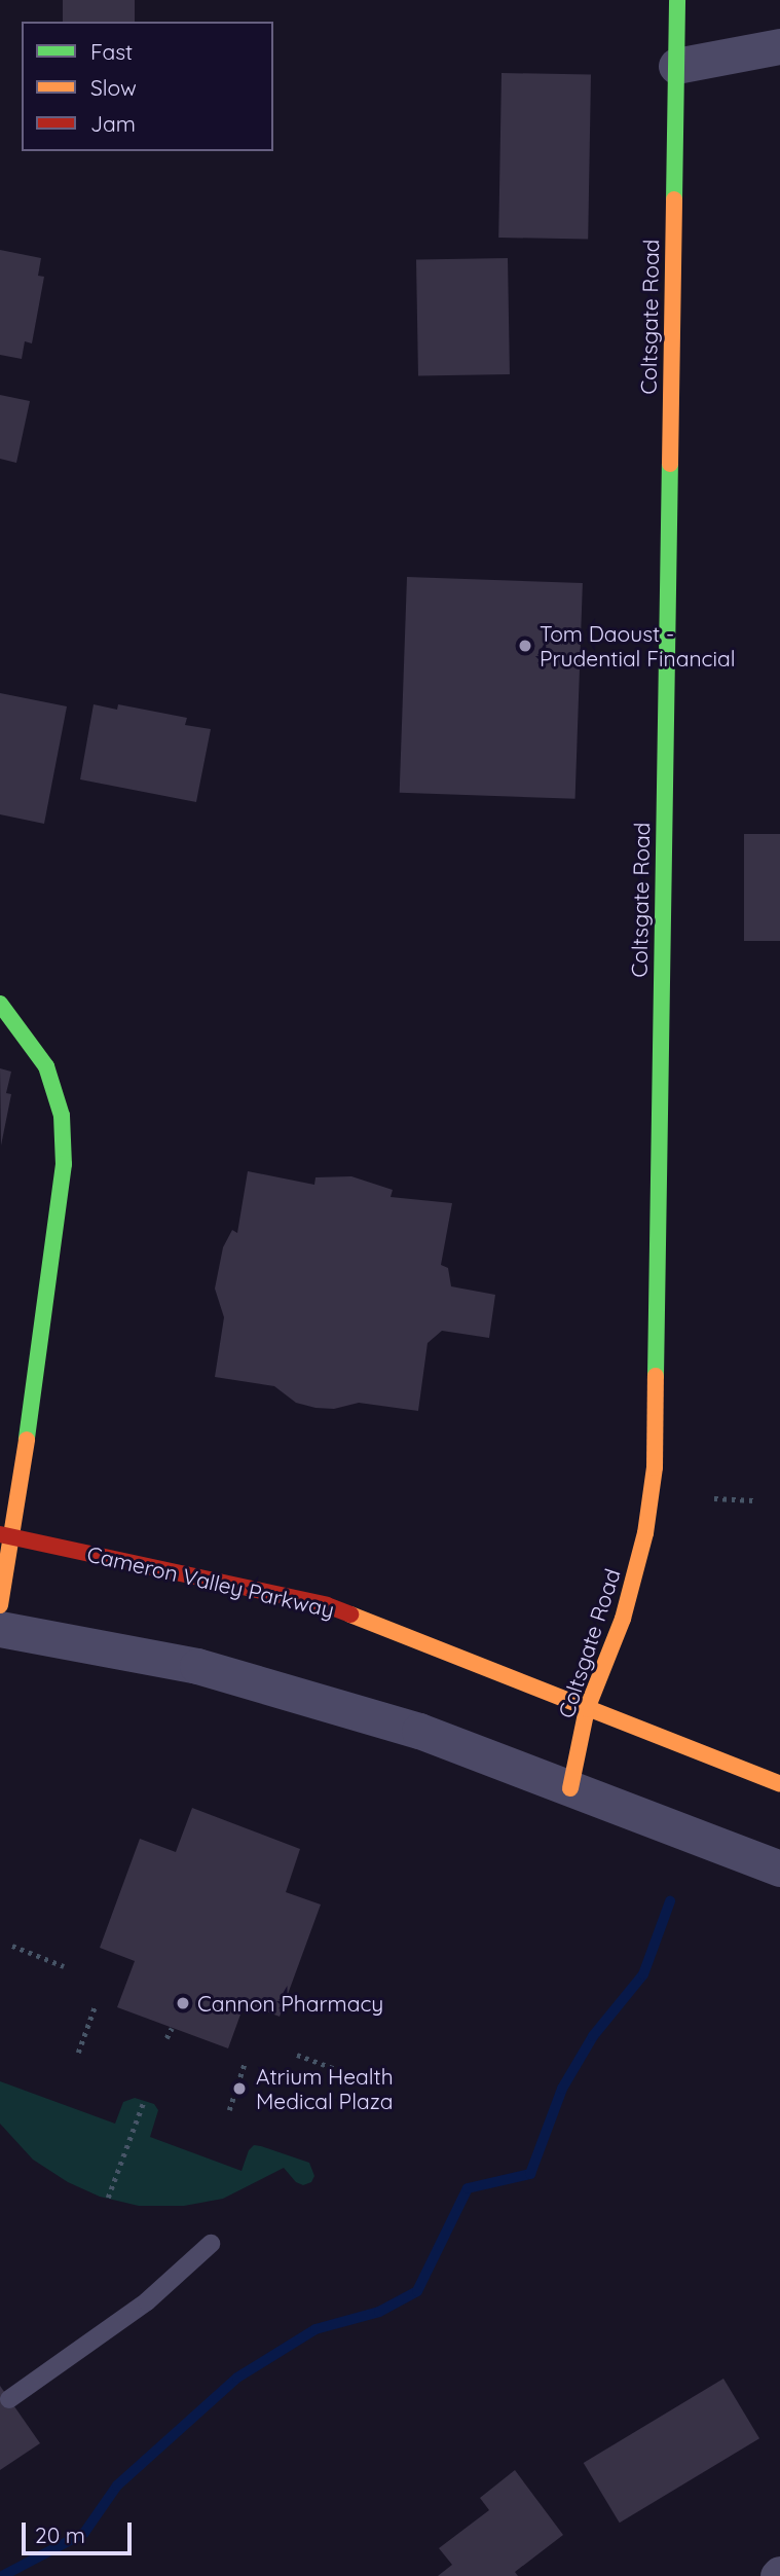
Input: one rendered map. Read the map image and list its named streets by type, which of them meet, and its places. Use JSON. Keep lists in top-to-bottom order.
{
  "streets": {
    "street": ["Coltsgate Road", "Cameron Valley Parkway"]
  },
  "crossings": [
    ["Coltsgate Road", "Cameron Valley Parkway"]
  ],
  "places": ["Tom Daoust - Prudential Financial", "Cannon Pharmacy", "Atrium Health Medical Plaza"],
  "legend": ["Fast", "Slow", "Jam"],
  "scale_bar": "20 m"
}
